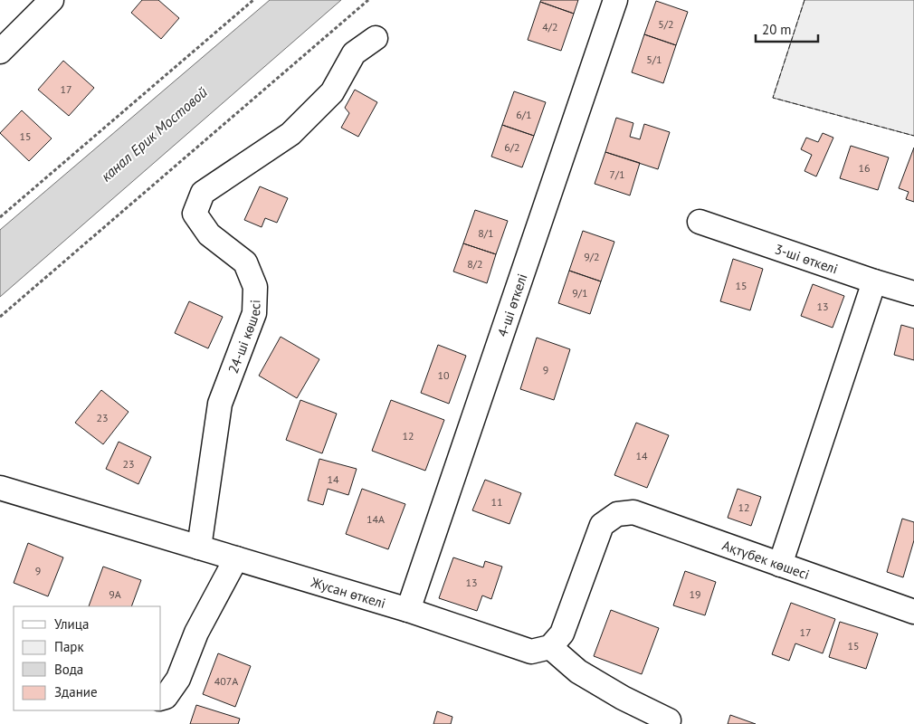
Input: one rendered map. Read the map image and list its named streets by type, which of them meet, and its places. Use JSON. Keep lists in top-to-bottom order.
{
  "streets": {
    "street": [
      "3-шi өткелi",
      "4-шi өткелi",
      "24-ші көшесi",
      "Ақтүбек көшесi",
      "Жусан өткелі"
    ]
  },
  "crossings": [
    ["4-шi өткелi", "Жусан өткелі"],
    ["24-ші көшесi", "Жусан өткелі"],
    ["Ақтүбек көшесi", "Жусан өткелі"]
  ],
  "water": ["канал Ерик Мостовой"],
  "house_numbers": [
    "5/2",
    "4/2",
    "5/1",
    "17",
    "6/1",
    "15",
    "6/2",
    "16",
    "7/1",
    "8/1",
    "9/2",
    "8/2",
    "15",
    "9/1",
    "13",
    "9",
    "10",
    "23",
    "12",
    "14",
    "23",
    "14",
    "11",
    "12",
    "14А",
    "9",
    "13",
    "9А",
    "19",
    "17",
    "15",
    "407А"
  ],
  "legend": [
    "Улица",
    "Парк",
    "Вода",
    "Здание"
  ],
  "scale_bar": "20 m"
}
